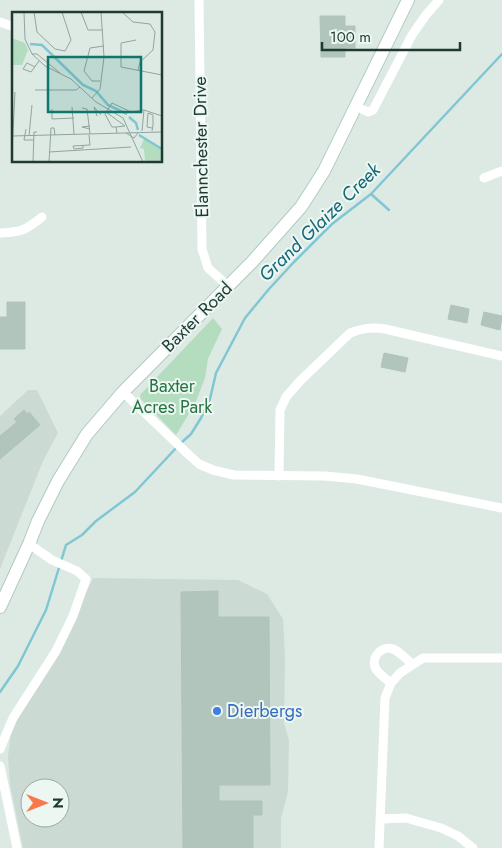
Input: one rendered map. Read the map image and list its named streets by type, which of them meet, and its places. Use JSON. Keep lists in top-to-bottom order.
{
  "streets": {
    "main road": ["Baxter Road"],
    "street": ["Elannchester Drive"]
  },
  "crossings": [
    ["Elannchester Drive", "Baxter Road"]
  ],
  "water": ["Grand Glaize Creek"],
  "parks": ["Baxter Acres Park"],
  "places": ["Dierbergs"],
  "scale_bar": "100 m",
  "north": "right"
}
